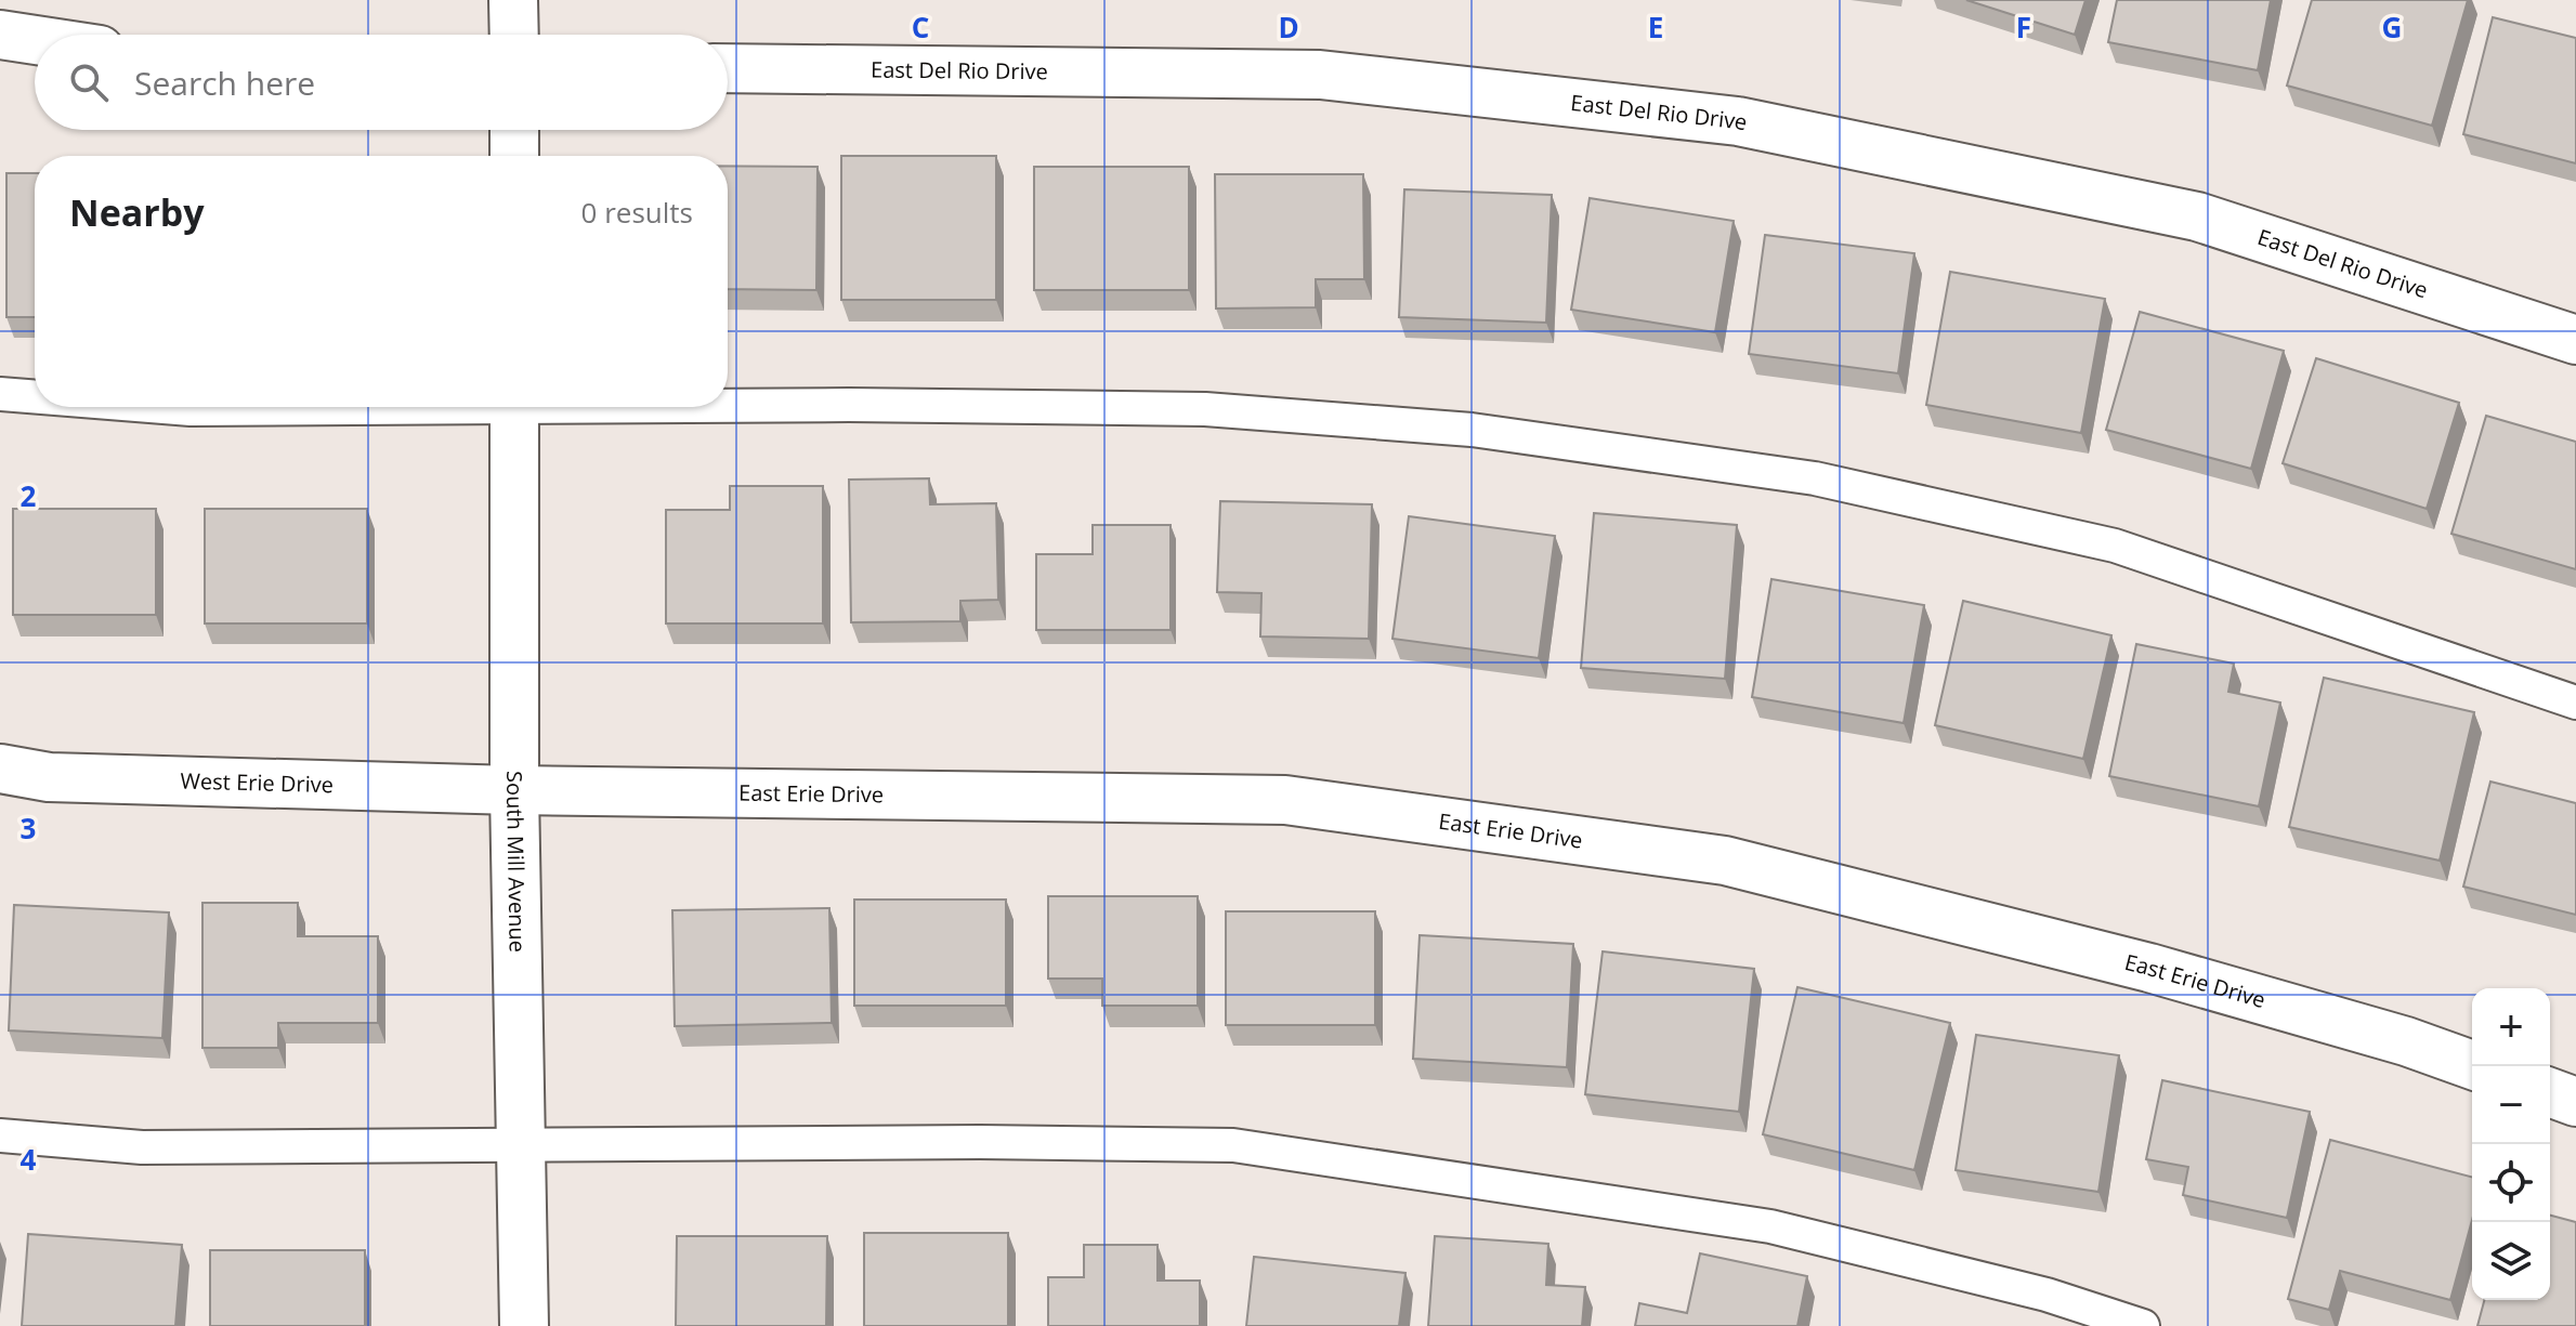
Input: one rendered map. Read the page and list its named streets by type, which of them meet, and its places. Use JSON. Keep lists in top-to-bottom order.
{
  "streets": {
    "street": [
      "East Del Rio Drive",
      "West Erie Drive",
      "East Erie Drive",
      "South Mill Avenue"
    ]
  },
  "crossings": [
    ["West Erie Drive", "East Erie Drive"],
    ["West Erie Drive", "South Mill Avenue"],
    ["East Erie Drive", "South Mill Avenue"]
  ],
  "page": {
    "search": "Search here",
    "heading": ["Nearby", "0 results"],
    "map_buttons": ["+", "−"]
  },
  "grid": {
    "columns": [
      "C",
      "D",
      "E",
      "F",
      "G"
    ],
    "rows": ["2", "3", "4"]
  }
}
